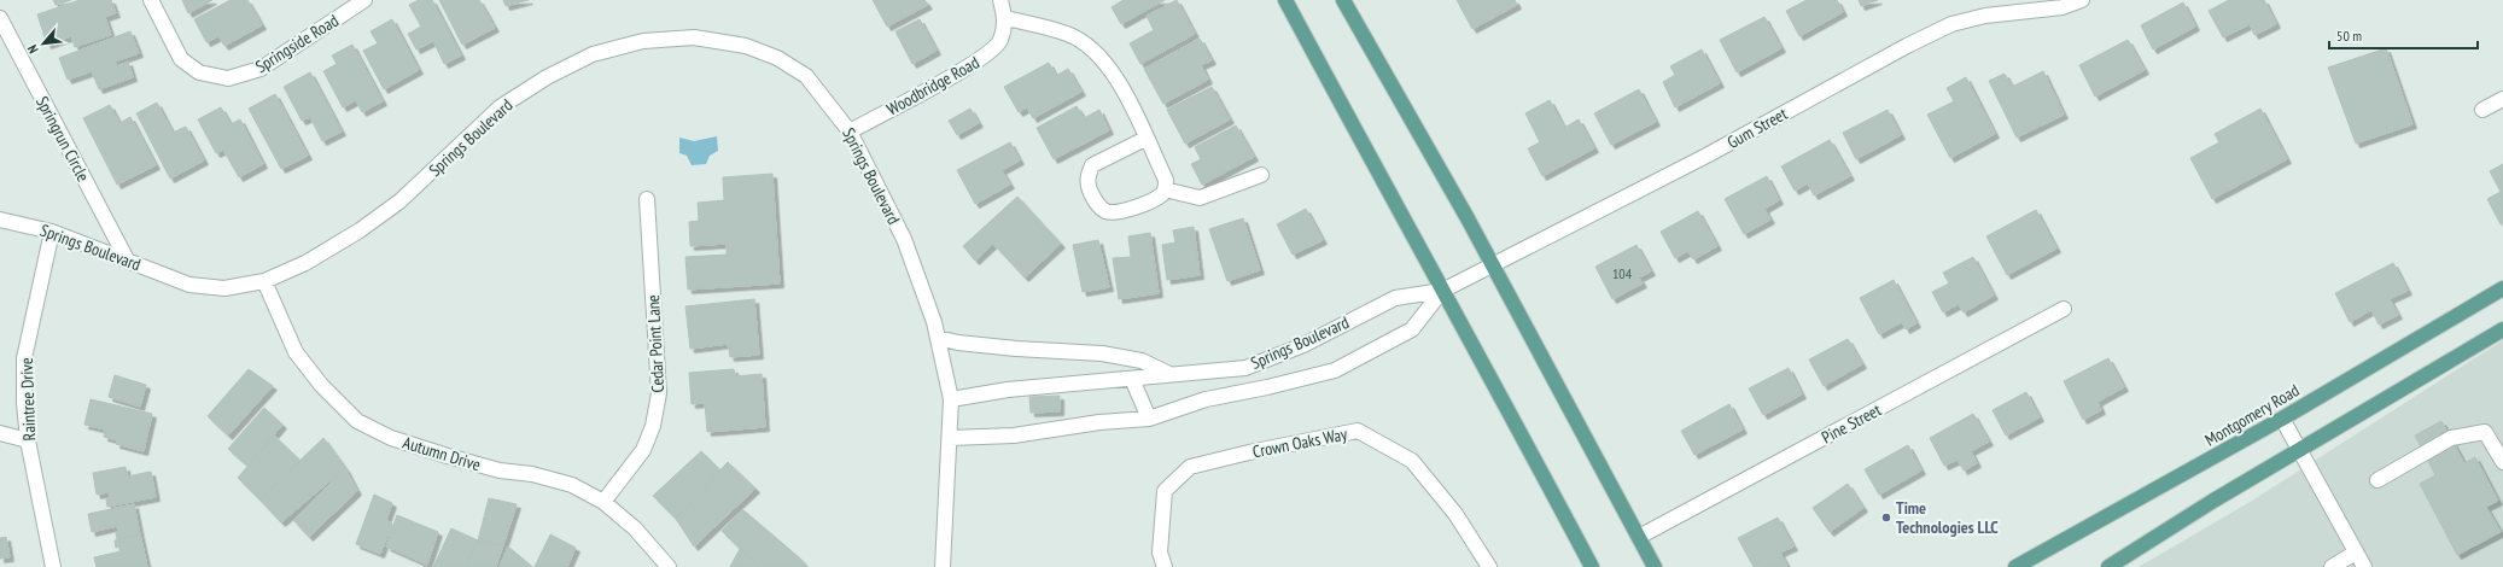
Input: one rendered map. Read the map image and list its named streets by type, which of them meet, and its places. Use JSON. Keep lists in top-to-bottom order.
{
  "streets": {
    "main road": ["Montgomery Road"],
    "street": [
      "Springside Road",
      "Woodbridge Road",
      "Gum Street",
      "Springs Boulevard",
      "Springrun Circle",
      "Cedar Point Lane",
      "Raintree Drive",
      "Pine Street",
      "Crown Oaks Way",
      "Autumn Drive"
    ]
  },
  "crossings": [
    ["Woodbridge Road", "Springs Boulevard"],
    ["Gum Street", "Springs Boulevard"],
    ["Springs Boulevard", "Springrun Circle"],
    ["Springs Boulevard", "Raintree Drive"],
    ["Springs Boulevard", "Autumn Drive"],
    ["Cedar Point Lane", "Autumn Drive"]
  ],
  "places": ["Time Technologies LLC"],
  "house_numbers": ["104"],
  "scale_bar": "50 m",
  "north": "bottom left"
}
